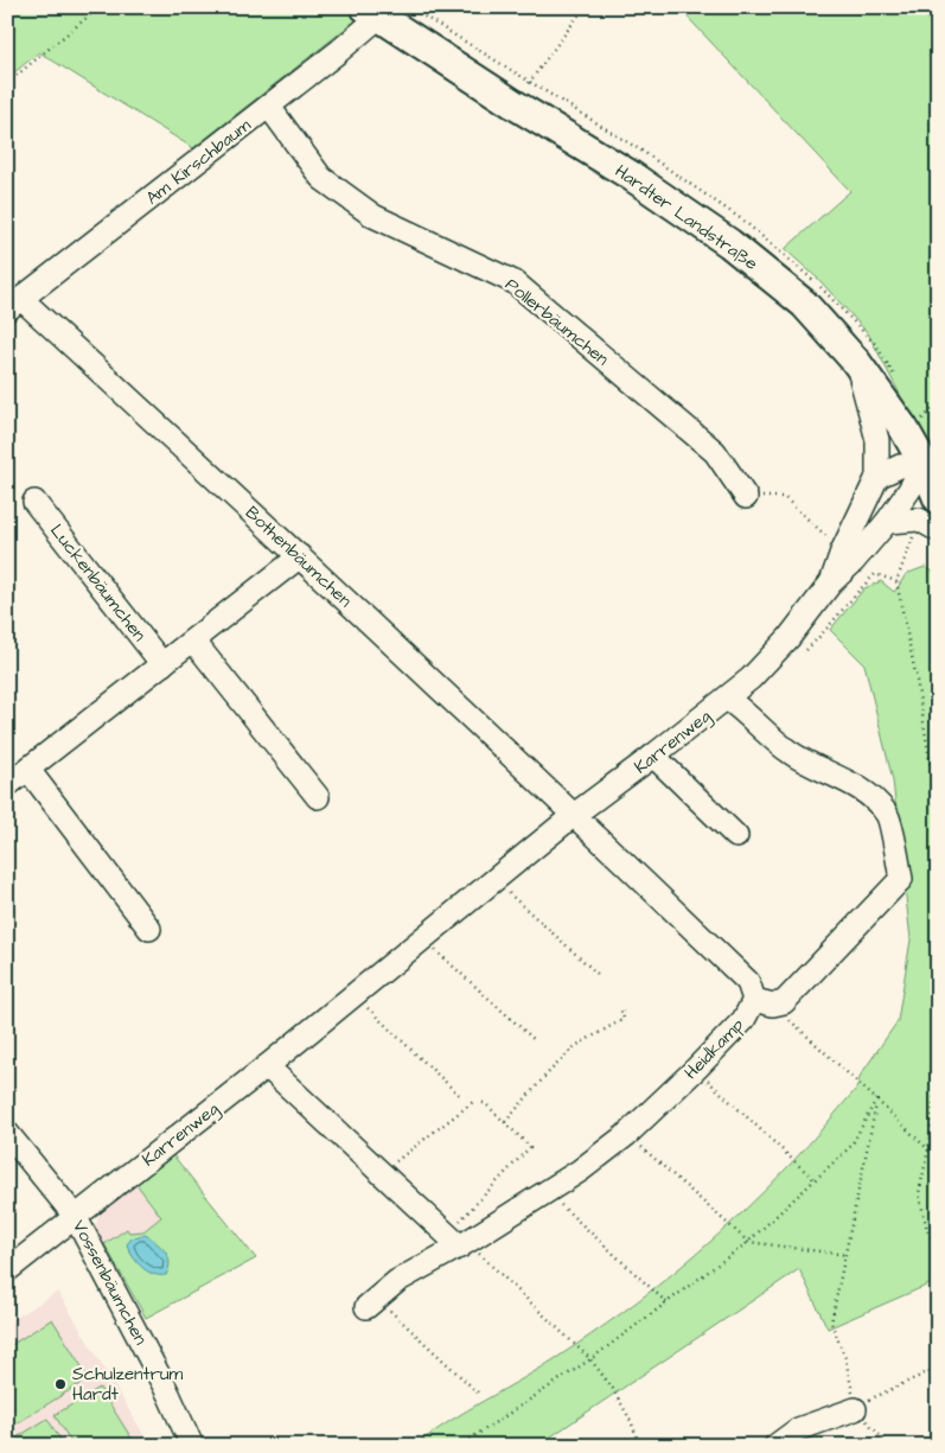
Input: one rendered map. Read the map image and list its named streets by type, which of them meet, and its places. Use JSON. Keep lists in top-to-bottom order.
{
  "streets": {
    "main road": ["Hardter Landstraße"],
    "street": [
      "Am Kirschbaum",
      "Pollerbäumchen",
      "Bothenbäumchen",
      "Luckenbäumchen",
      "Karrenweg",
      "Heidkamp",
      "Vossenbäumchen"
    ]
  },
  "crossings": [
    ["Am Kirschbaum", "Hardter Landstraße"],
    ["Am Kirschbaum", "Pollerbäumchen"],
    ["Am Kirschbaum", "Bothenbäumchen"],
    ["Hardter Landstraße", "Karrenweg"],
    ["Bothenbäumchen", "Karrenweg"],
    ["Bothenbäumchen", "Heidkamp"],
    ["Karrenweg", "Heidkamp"],
    ["Karrenweg", "Vossenbäumchen"]
  ],
  "places": ["Schulzentrum Hardt"]
}
